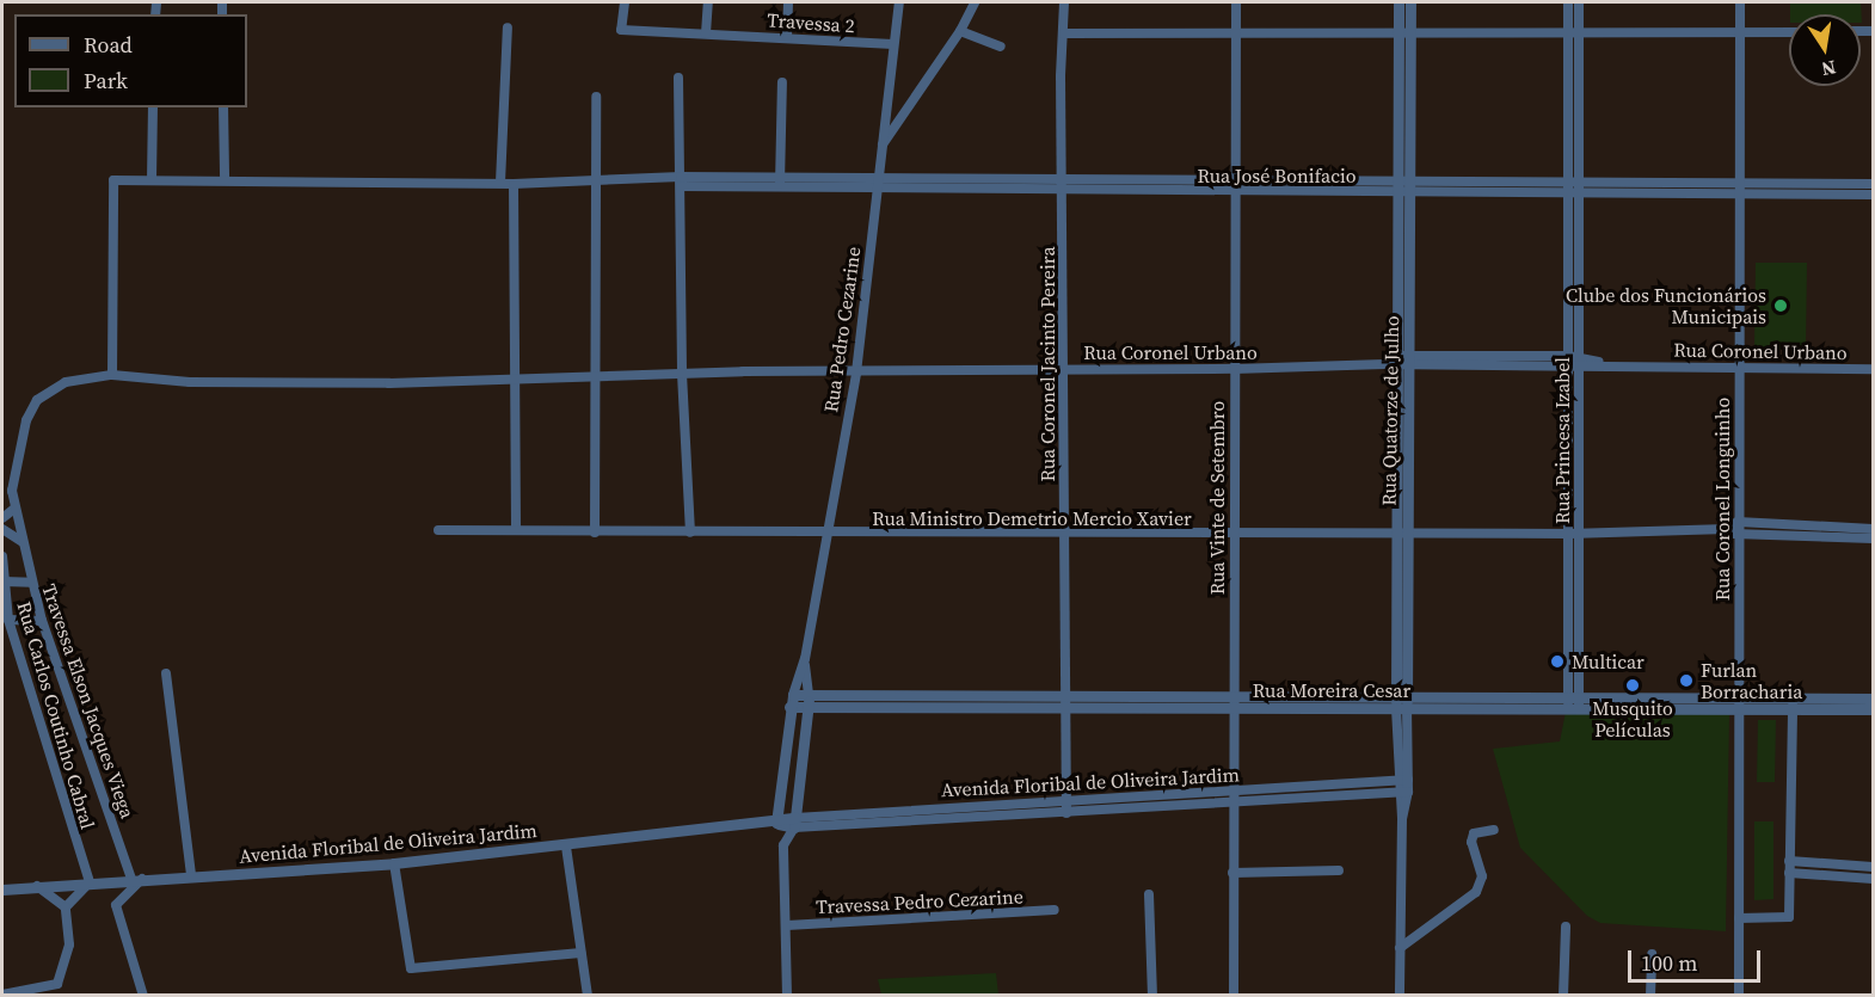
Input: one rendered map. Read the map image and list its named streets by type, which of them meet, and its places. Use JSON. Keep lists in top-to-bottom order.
{
  "streets": {
    "street": [
      "Travessa 2",
      "Rua José Bonifacio",
      "Rua Pedro Cezarine",
      "Rua Coronel Urbano",
      "Rua Coronel Jacinto Pereira",
      "Rua Quatorze de Julho",
      "Rua Princesa Izabel",
      "Rua Vinte de Setembro",
      "Rua Coronel Longuinho",
      "Rua Ministro Demetrio Mercio Xavier",
      "Rua Moreira Cesar",
      "Travessa Elson Jacques Viega",
      "Rua Carlos Coutinho Cabral",
      "Avenida Floribal de Oliveira Jardim",
      "Travessa Pedro Cezarine"
    ]
  },
  "crossings": [
    ["Travessa 2", "Rua Pedro Cezarine"],
    ["Rua José Bonifacio", "Rua Pedro Cezarine"],
    ["Rua José Bonifacio", "Rua Coronel Jacinto Pereira"],
    ["Rua José Bonifacio", "Rua Quatorze de Julho"],
    ["Rua José Bonifacio", "Rua Princesa Izabel"],
    ["Rua José Bonifacio", "Rua Vinte de Setembro"],
    ["Rua José Bonifacio", "Rua Coronel Longuinho"],
    ["Rua Pedro Cezarine", "Rua Coronel Urbano"],
    ["Rua Pedro Cezarine", "Rua Ministro Demetrio Mercio Xavier"],
    ["Rua Pedro Cezarine", "Rua Moreira Cesar"],
    ["Rua Pedro Cezarine", "Avenida Floribal de Oliveira Jardim"],
    ["Rua Coronel Urbano", "Rua Coronel Jacinto Pereira"],
    ["Rua Coronel Urbano", "Rua Quatorze de Julho"],
    ["Rua Coronel Urbano", "Rua Princesa Izabel"],
    ["Rua Coronel Urbano", "Rua Vinte de Setembro"],
    ["Rua Coronel Urbano", "Rua Coronel Longuinho"],
    ["Rua Coronel Urbano", "Travessa Elson Jacques Viega"],
    ["Rua Coronel Jacinto Pereira", "Rua Ministro Demetrio Mercio Xavier"],
    ["Rua Coronel Jacinto Pereira", "Rua Moreira Cesar"],
    ["Rua Coronel Jacinto Pereira", "Avenida Floribal de Oliveira Jardim"],
    ["Rua Quatorze de Julho", "Rua Ministro Demetrio Mercio Xavier"],
    ["Rua Quatorze de Julho", "Rua Moreira Cesar"],
    ["Rua Quatorze de Julho", "Avenida Floribal de Oliveira Jardim"],
    ["Rua Princesa Izabel", "Rua Ministro Demetrio Mercio Xavier"],
    ["Rua Princesa Izabel", "Rua Moreira Cesar"],
    ["Rua Vinte de Setembro", "Rua Ministro Demetrio Mercio Xavier"],
    ["Rua Vinte de Setembro", "Rua Moreira Cesar"],
    ["Rua Vinte de Setembro", "Avenida Floribal de Oliveira Jardim"],
    ["Rua Coronel Longuinho", "Rua Moreira Cesar"],
    ["Travessa Elson Jacques Viega", "Avenida Floribal de Oliveira Jardim"],
    ["Rua Carlos Coutinho Cabral", "Avenida Floribal de Oliveira Jardim"]
  ],
  "places": [
    "Clube dos Funcionários Municipais",
    "Multicar",
    "Furlan Borracharia",
    "Musquito Películas"
  ],
  "legend": ["Road", "Park"],
  "scale_bar": "100 m",
  "north": "bottom"
}
